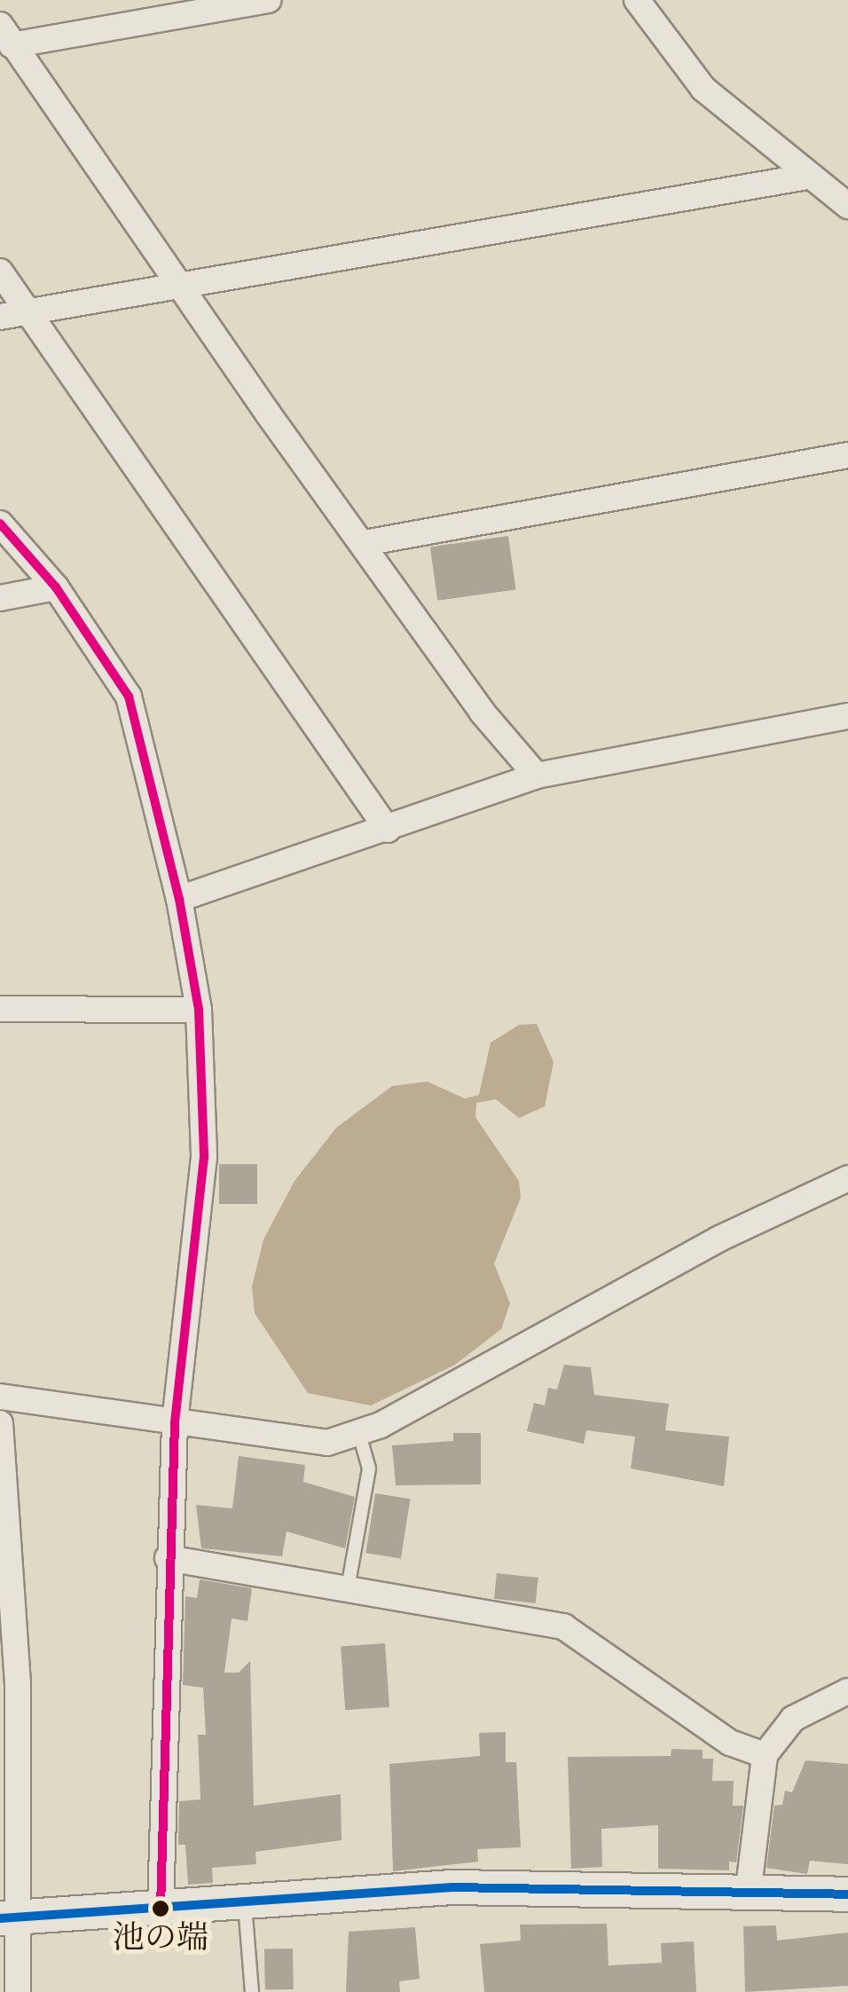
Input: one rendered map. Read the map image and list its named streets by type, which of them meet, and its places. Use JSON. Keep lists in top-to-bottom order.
{
  "places": ["池の端"]
}
